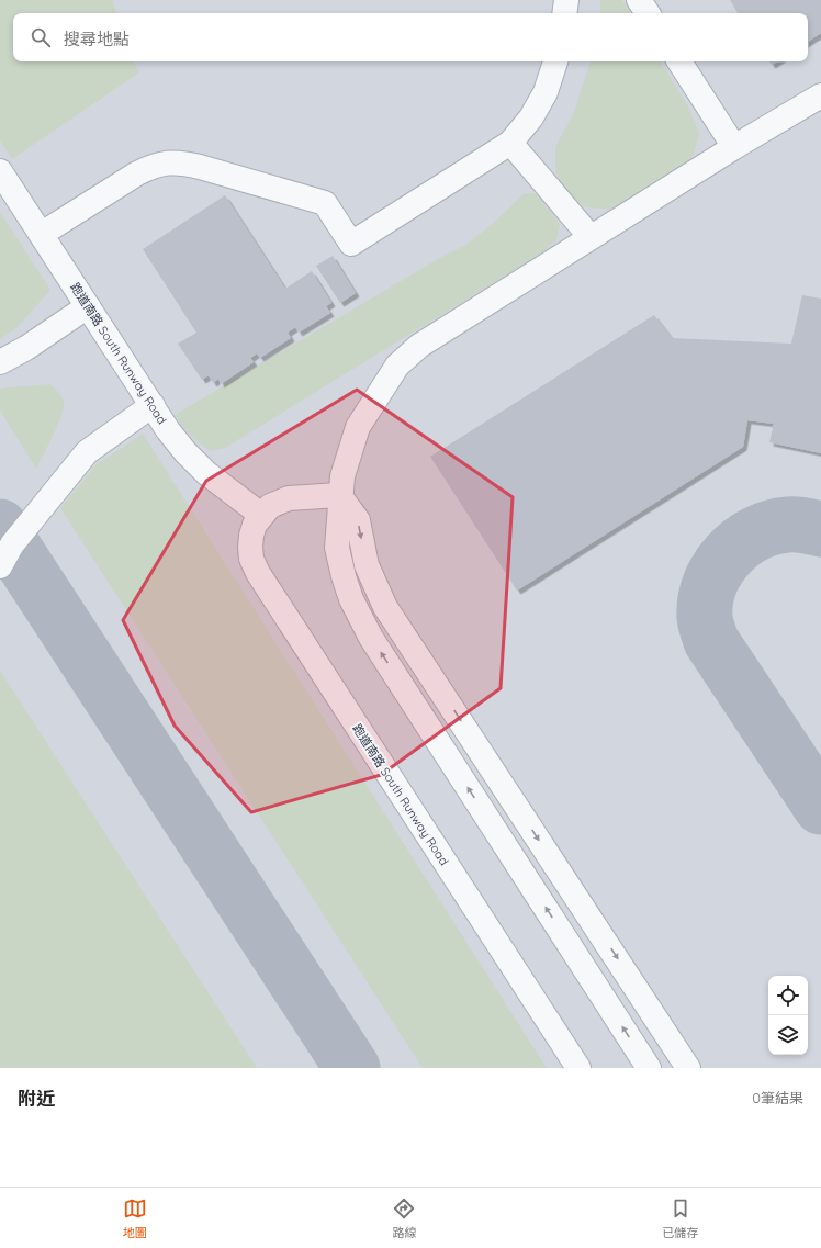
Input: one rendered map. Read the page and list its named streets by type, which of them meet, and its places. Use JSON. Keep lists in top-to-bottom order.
{
  "streets": {
    "lane": ["跑道南路 South Runway Road"]
  },
  "page": {
    "search": "搜尋地點",
    "heading": ["附近", "0筆結果"],
    "nav": ["地圖", "路線", "已儲存"]
  }
}
